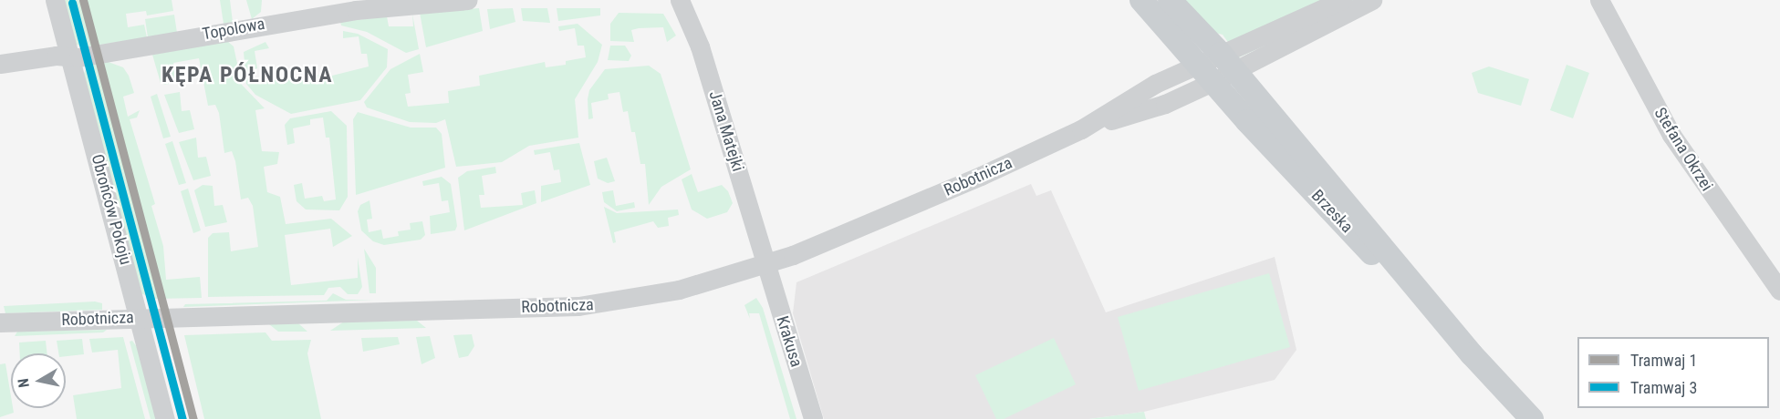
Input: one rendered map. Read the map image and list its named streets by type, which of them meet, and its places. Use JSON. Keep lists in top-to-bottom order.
{
  "streets": {
    "main road": ["Brzeska"],
    "street": [
      "Topolowa",
      "Jana Matejki",
      "Stefana Okrzei",
      "Robotnicza",
      "Obrońców Pokoju",
      "Krakusa"
    ]
  },
  "crossings": [
    ["Topolowa", "Obrońców Pokoju"],
    ["Jana Matejki", "Robotnicza"],
    ["Jana Matejki", "Krakusa"],
    ["Robotnicza", "Obrońców Pokoju"],
    ["Robotnicza", "Brzeska"],
    ["Robotnicza", "Krakusa"]
  ],
  "districts": ["KĘPA PÓŁNOCNA"],
  "lines": ["tram line 1", "tram line 3"],
  "legend": ["Tramwaj 1", "Tramwaj 3"],
  "north": "left"
}
